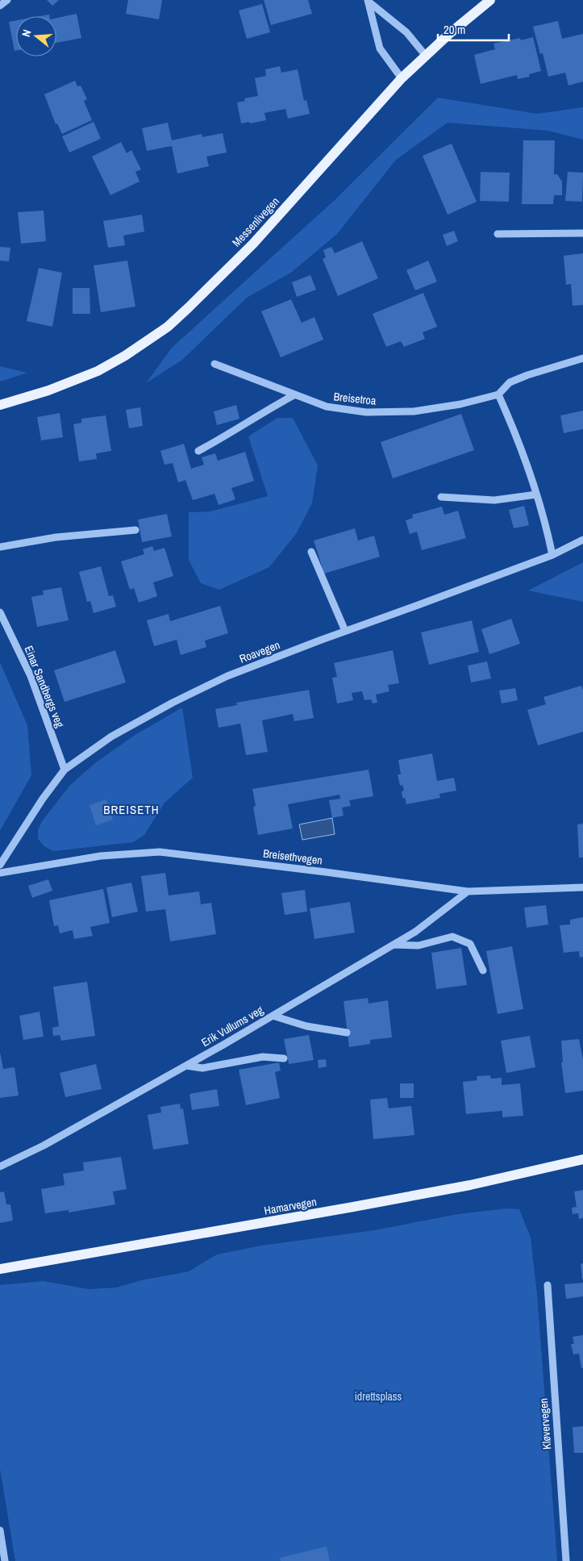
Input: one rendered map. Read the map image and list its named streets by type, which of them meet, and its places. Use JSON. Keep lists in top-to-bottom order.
{
  "streets": {
    "main road": ["Messenlivegen", "Hamarvegen"],
    "street": [
      "Breisetroa",
      "Roavegen",
      "Einar Sandbergs veg",
      "Breisethvegen",
      "Erik Vullums veg",
      "Kløvervegen"
    ]
  },
  "crossings": [
    ["Roavegen", "Einar Sandbergs veg"],
    ["Breisethvegen", "Erik Vullums veg"]
  ],
  "districts": ["BREISETH"],
  "parks": ["idrettsplass"],
  "scale_bar": "20 m",
  "north": "left"
}
